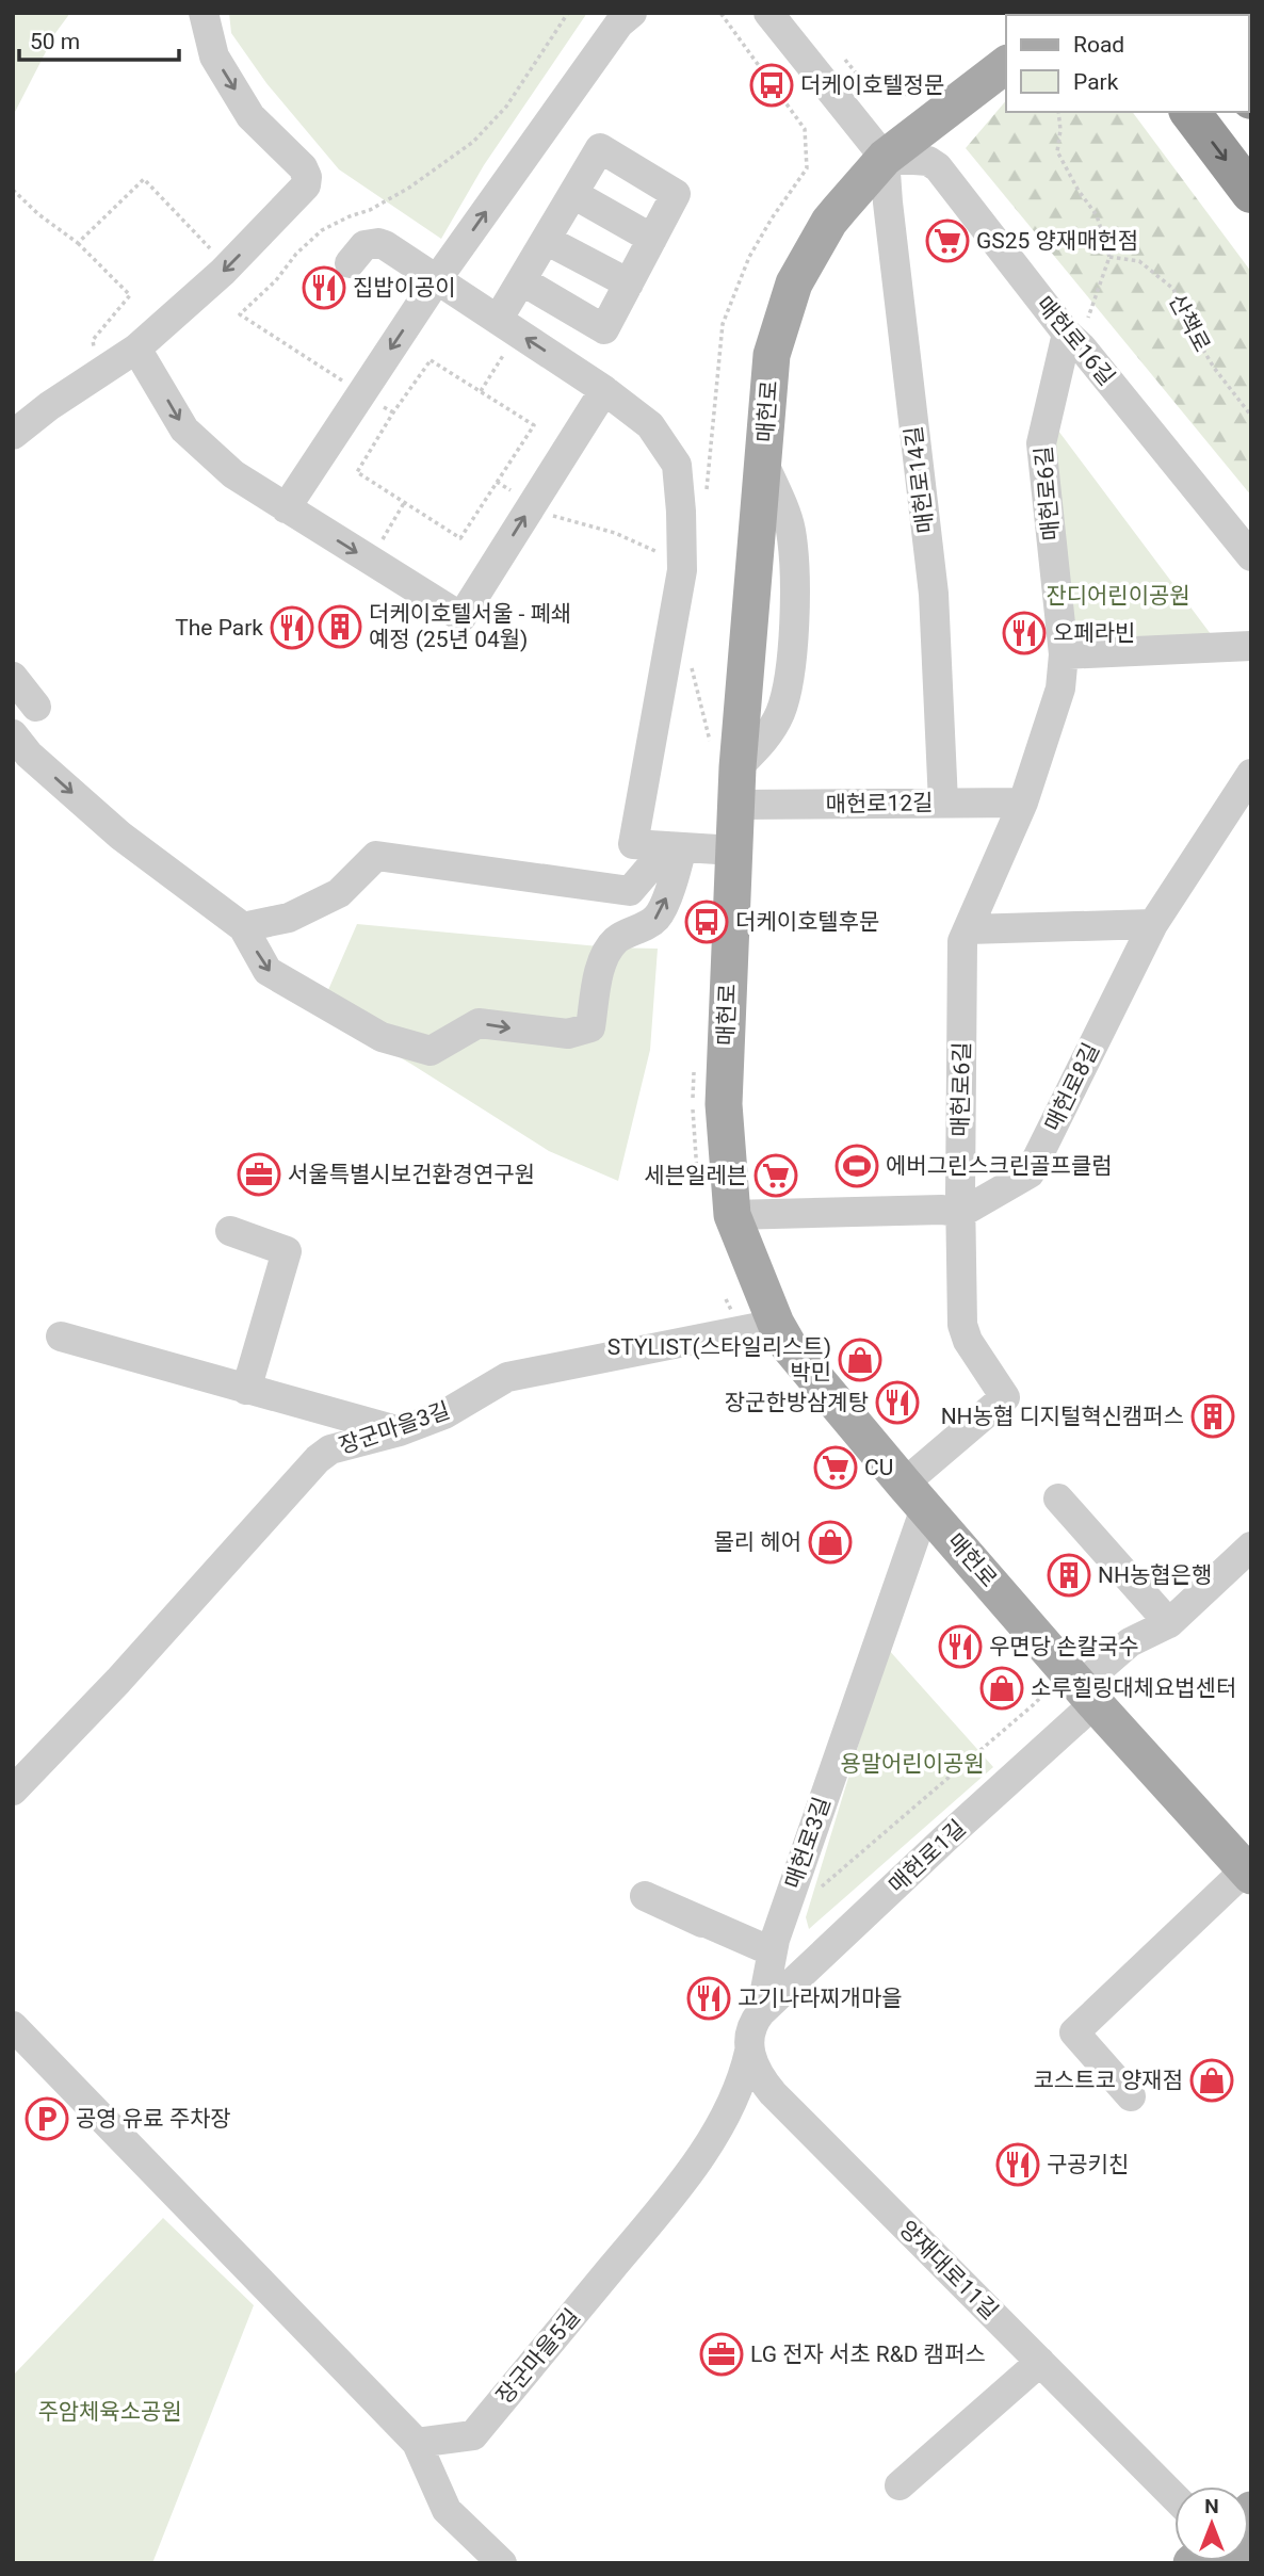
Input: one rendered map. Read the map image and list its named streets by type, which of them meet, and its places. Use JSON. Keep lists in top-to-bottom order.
{
  "streets": {
    "main road": ["매헌로"],
    "street": [
      "매헌로16길",
      "매헌로14길",
      "매헌로6길",
      "매헌로12길",
      "매헌로8길",
      "장군마을3길",
      "매헌로3길",
      "매헌로1길",
      "양재대로11길",
      "장군마을5길"
    ],
    "path": ["산책로"]
  },
  "crossings": [
    ["매헌로16길", "매헌로"],
    ["매헌로16길", "매헌로14길"],
    ["매헌로16길", "매헌로6길"],
    ["매헌로", "매헌로14길"],
    ["매헌로", "매헌로6길"],
    ["매헌로", "매헌로12길"],
    ["매헌로", "장군마을3길"],
    ["매헌로", "매헌로3길"],
    ["매헌로", "매헌로1길"],
    ["매헌로14길", "매헌로12길"],
    ["매헌로6길", "매헌로12길"],
    ["매헌로6길", "매헌로8길"],
    ["매헌로6길", "매헌로3길"],
    ["매헌로3길", "매헌로1길"],
    ["양재대로11길", "장군마을5길"]
  ],
  "parks": ["잔디어린이공원", "용말어린이공원", "주암체육소공원"],
  "places": {
    "bus stop": ["더케이호텔정문", "더케이호텔후문"],
    "supermarket": ["GS25 양재매헌점", "세븐일레븐", "CU"],
    "restaurant": [
      "집밥이공이",
      "The Park",
      "오페라빈",
      "장군한방삼계탕",
      "우면당 손칼국수",
      "고기나라찌개마을",
      "구공키친"
    ],
    "building": ["더케이호텔서울 - 폐쇄 예정 (25년 04월)", "NH농협 디지털혁신캠퍼스", "NH농협은행"],
    "sports": ["에버그린스크린골프클럼"],
    "office": ["서울특별시보건환경연구원", "LG 전자 서초 R&D 캠퍼스"],
    "shop": [
      "STYLIST(스타일리스트) 박민",
      "몰리 헤어",
      "소루힐링대체요법센터",
      "코스트코 양재점"
    ],
    "parking": ["공영 유료 주차장"]
  },
  "legend": ["Road", "Park"],
  "scale_bar": "50 m",
  "north": "top"
}
